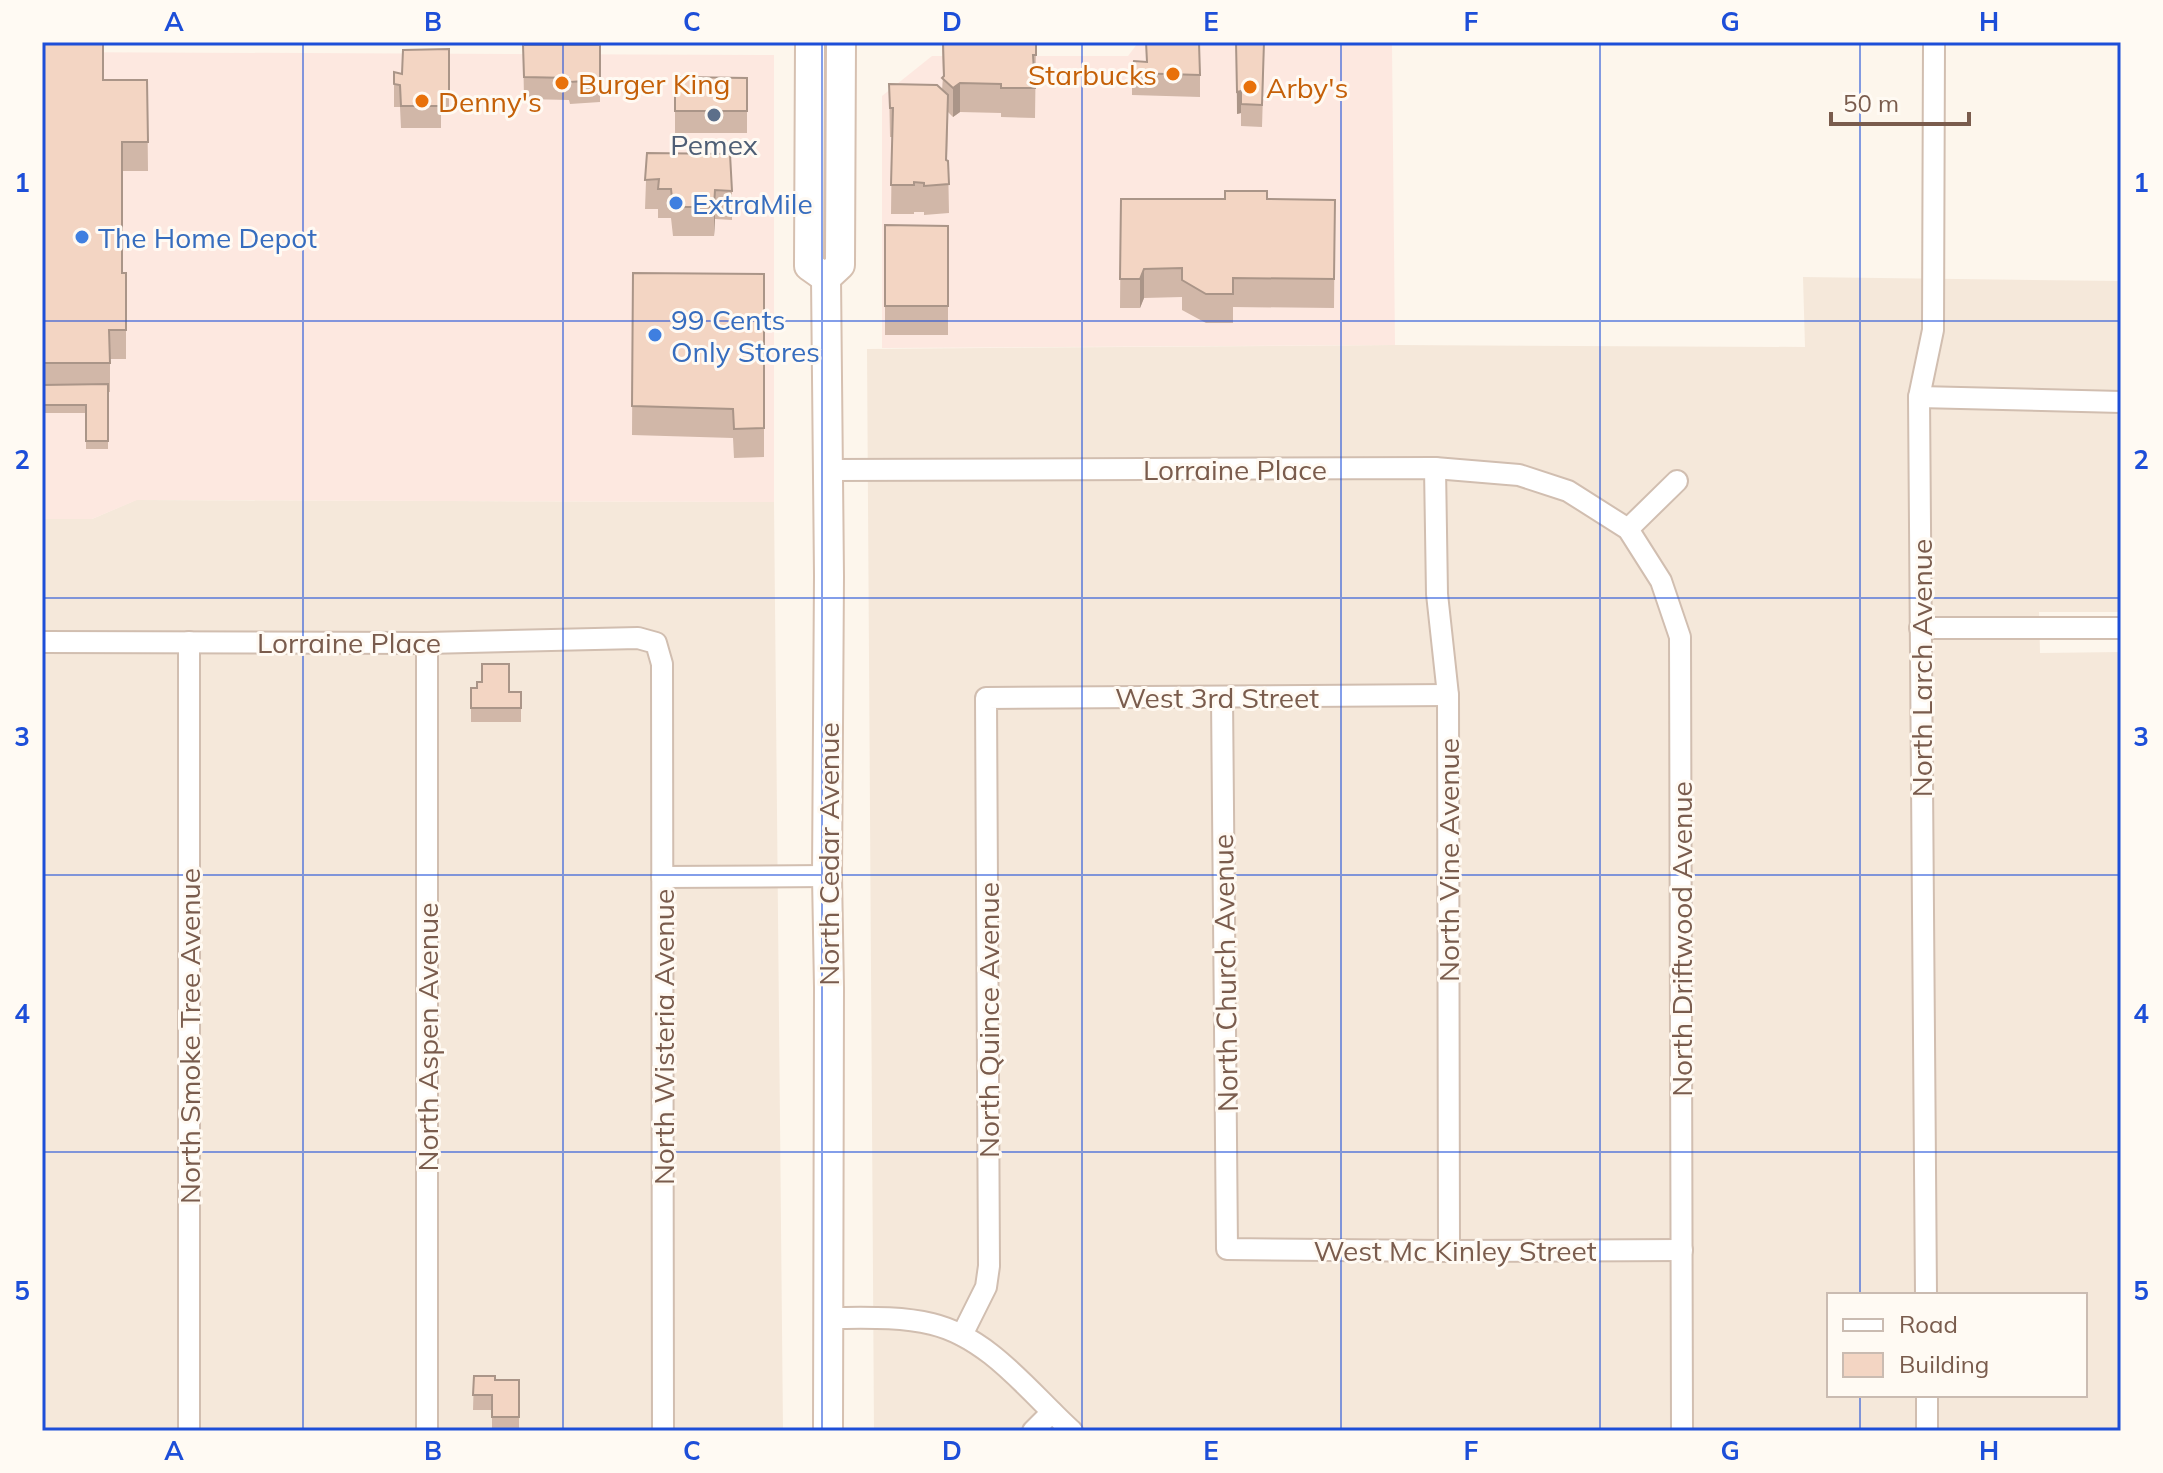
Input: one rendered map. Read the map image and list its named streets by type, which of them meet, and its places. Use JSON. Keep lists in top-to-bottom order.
{
  "streets": {
    "main road": ["North Cedar Avenue"],
    "street": [
      "Lorraine Place",
      "North Larch Avenue",
      "West 3rd Street",
      "North Vine Avenue",
      "North Driftwood Avenue",
      "North Church Avenue",
      "North Quince Avenue",
      "North Smoke Tree Avenue",
      "North Aspen Avenue",
      "North Wisteria Avenue",
      "West Mc Kinley Street"
    ]
  },
  "crossings": [
    ["Lorraine Place", "North Cedar Avenue"],
    ["Lorraine Place", "North Vine Avenue"],
    ["Lorraine Place", "North Driftwood Avenue"],
    ["Lorraine Place", "North Smoke Tree Avenue"],
    ["Lorraine Place", "North Aspen Avenue"],
    ["Lorraine Place", "North Wisteria Avenue"],
    ["West 3rd Street", "North Vine Avenue"],
    ["West 3rd Street", "North Church Avenue"],
    ["West 3rd Street", "North Quince Avenue"],
    ["North Vine Avenue", "West Mc Kinley Street"],
    ["North Driftwood Avenue", "West Mc Kinley Street"],
    ["North Church Avenue", "West Mc Kinley Street"]
  ],
  "places": [
    "Starbucks",
    "Burger King",
    "Arby's",
    "Denny's",
    "Pemex",
    "ExtraMile",
    "The Home Depot",
    "99 Cents Only Stores"
  ],
  "legend": ["Road", "Building"],
  "scale_bar": "50 m",
  "grid": {
    "columns": [
      "A",
      "B",
      "C",
      "D",
      "E",
      "F",
      "G",
      "H"
    ],
    "rows": [
      "1",
      "2",
      "3",
      "4",
      "5"
    ]
  }
}
